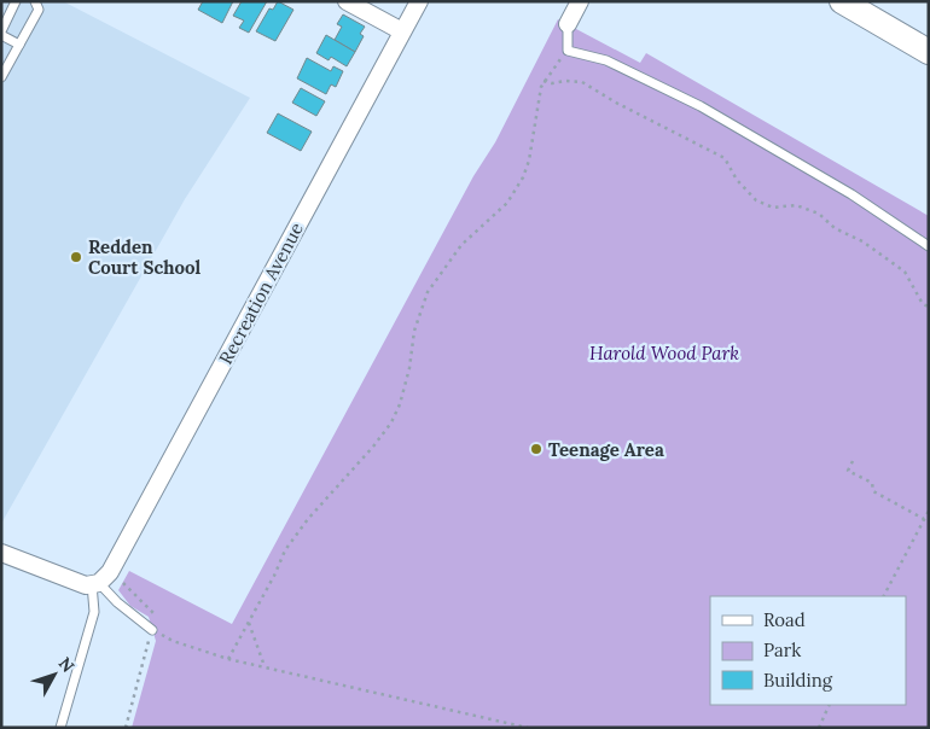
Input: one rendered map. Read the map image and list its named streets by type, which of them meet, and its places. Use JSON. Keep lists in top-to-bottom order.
{
  "streets": {
    "street": ["Recreation Avenue"]
  },
  "parks": ["Harold Wood Park"],
  "places": ["Redden Court School", "Teenage Area"],
  "legend": ["Road", "Park", "Building"],
  "north": "top right"
}
